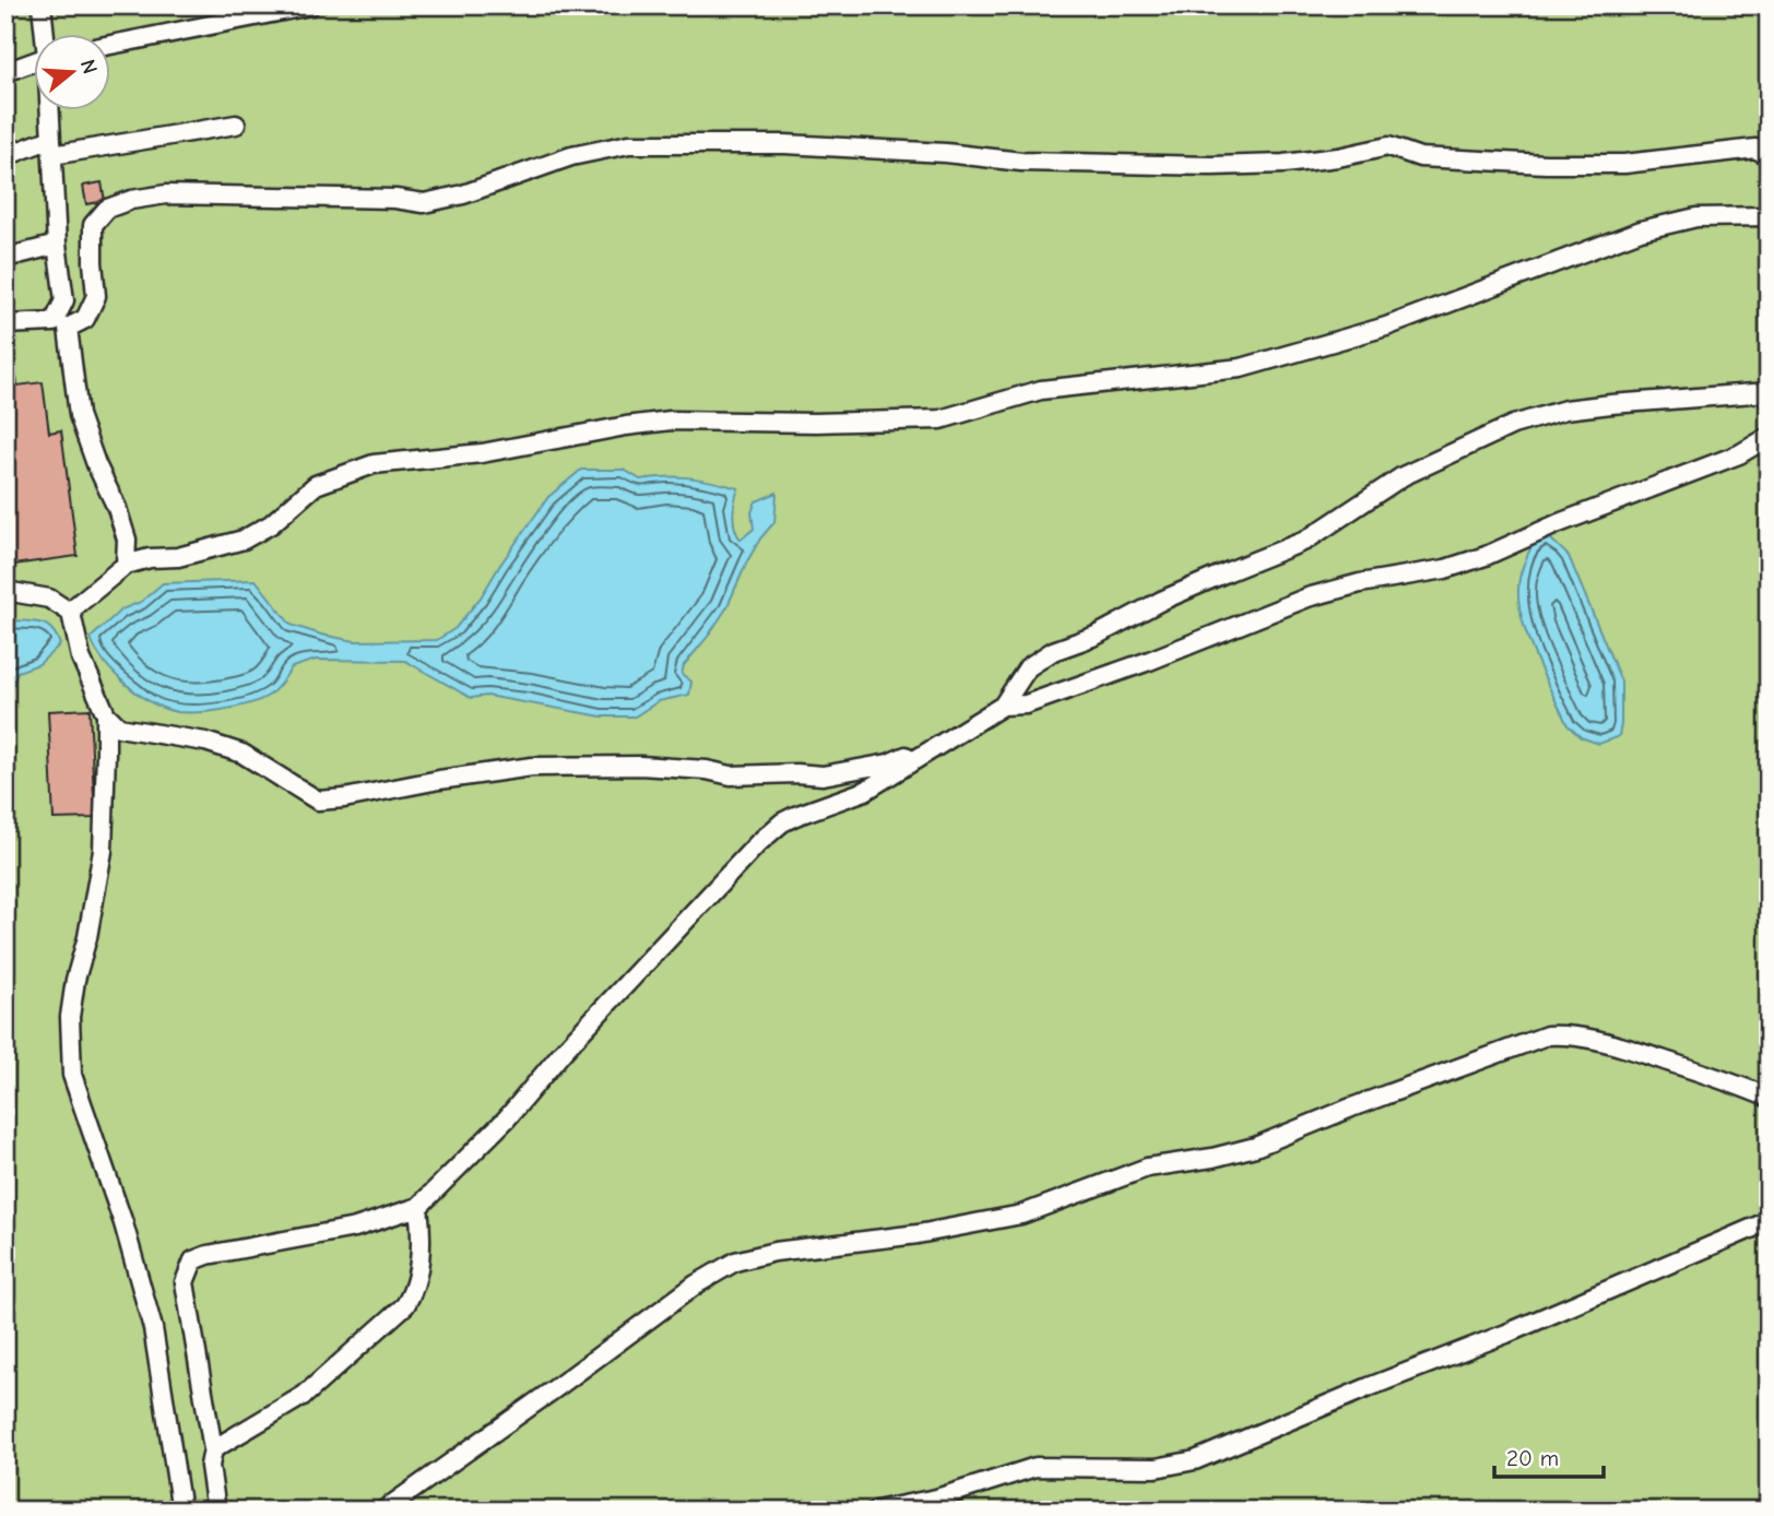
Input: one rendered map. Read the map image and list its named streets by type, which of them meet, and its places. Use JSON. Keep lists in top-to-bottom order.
{
  "scale_bar": "20 m",
  "north": "right"
}
